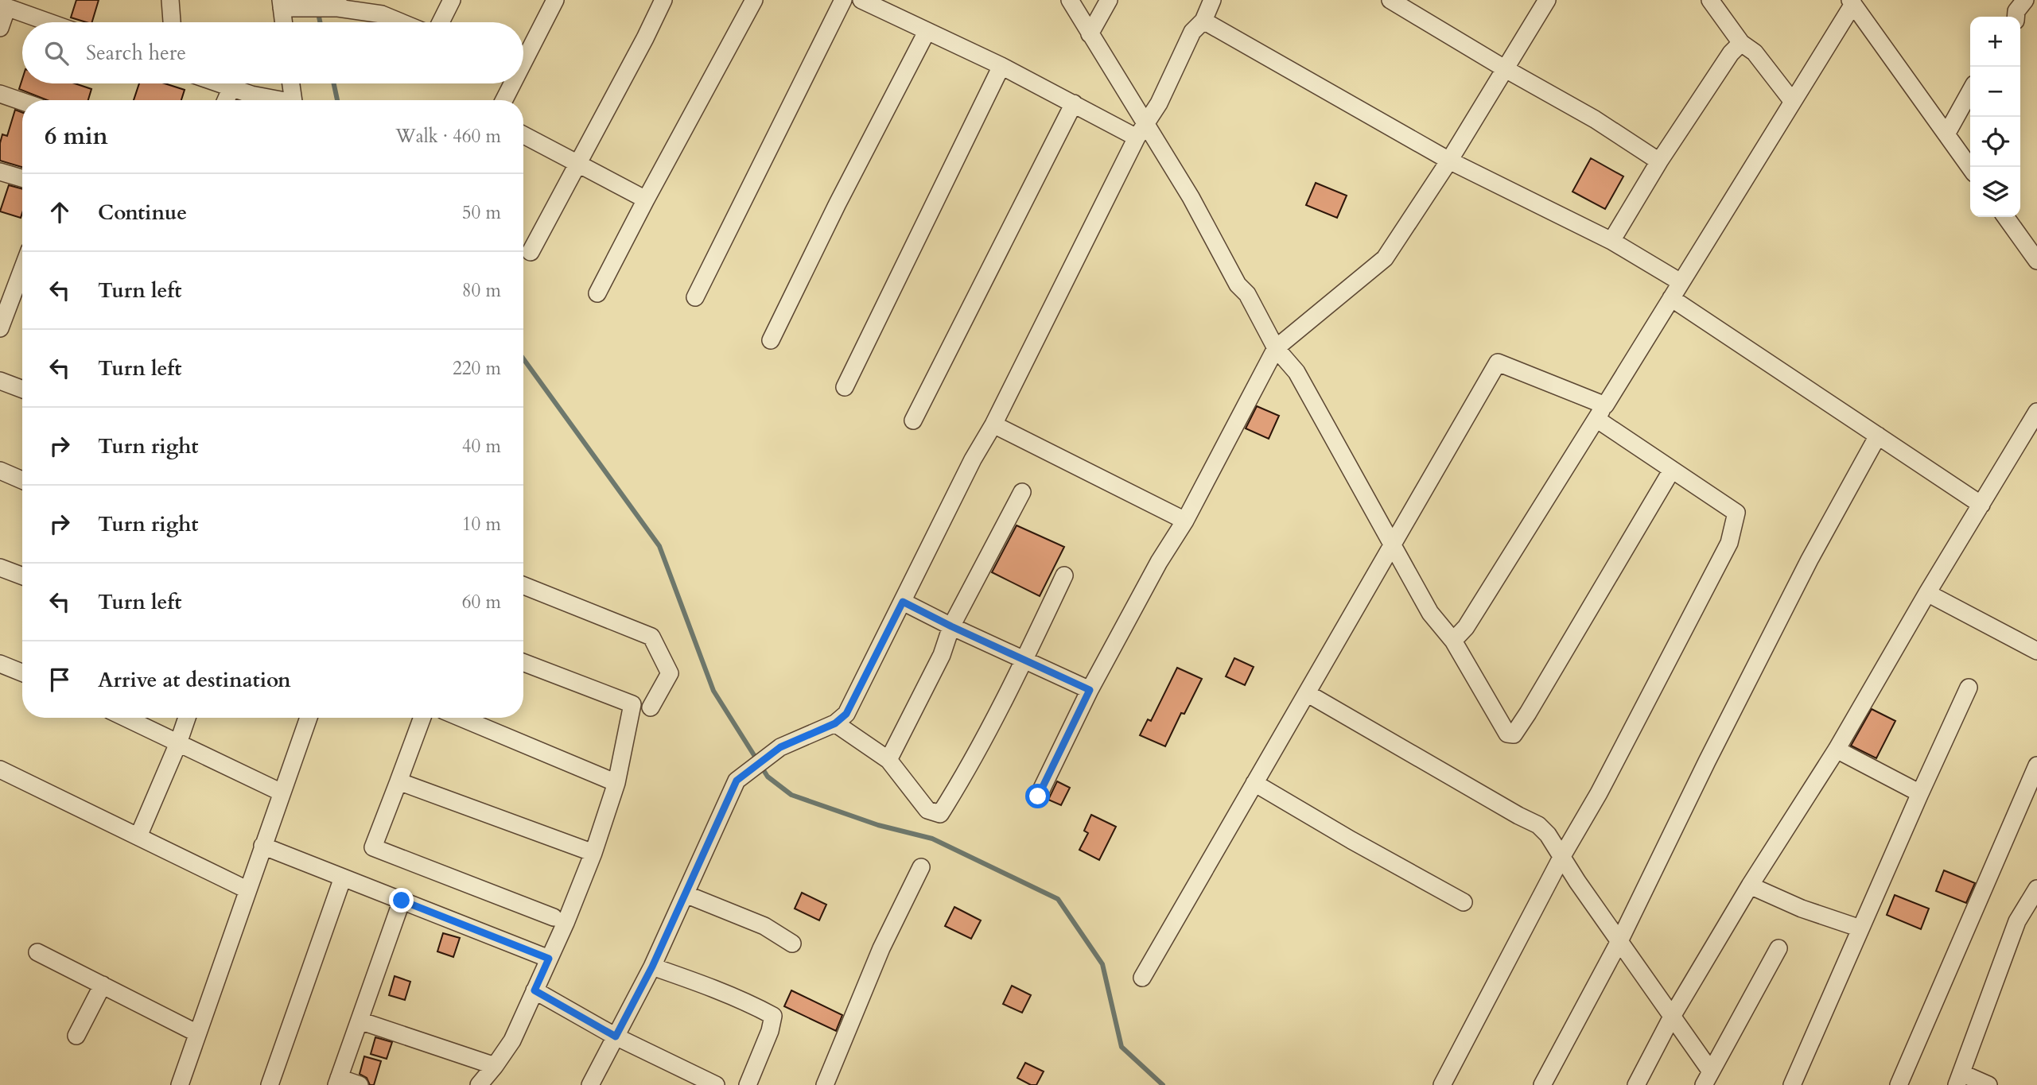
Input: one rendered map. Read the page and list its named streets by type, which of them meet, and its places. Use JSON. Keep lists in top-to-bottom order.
{
  "page": {
    "map_buttons": ["+", "−"],
    "search": "Search here",
    "heading": ["6 min", "Walk · 460 m"],
    "list": [
      ["Continue", "50 m"],
      ["Turn left", "80 m"],
      ["Turn left", "220 m"],
      ["Turn right", "40 m"],
      ["Turn right", "10 m"],
      ["Turn left", "60 m"],
      "Arrive at destination"
    ]
  }
}
